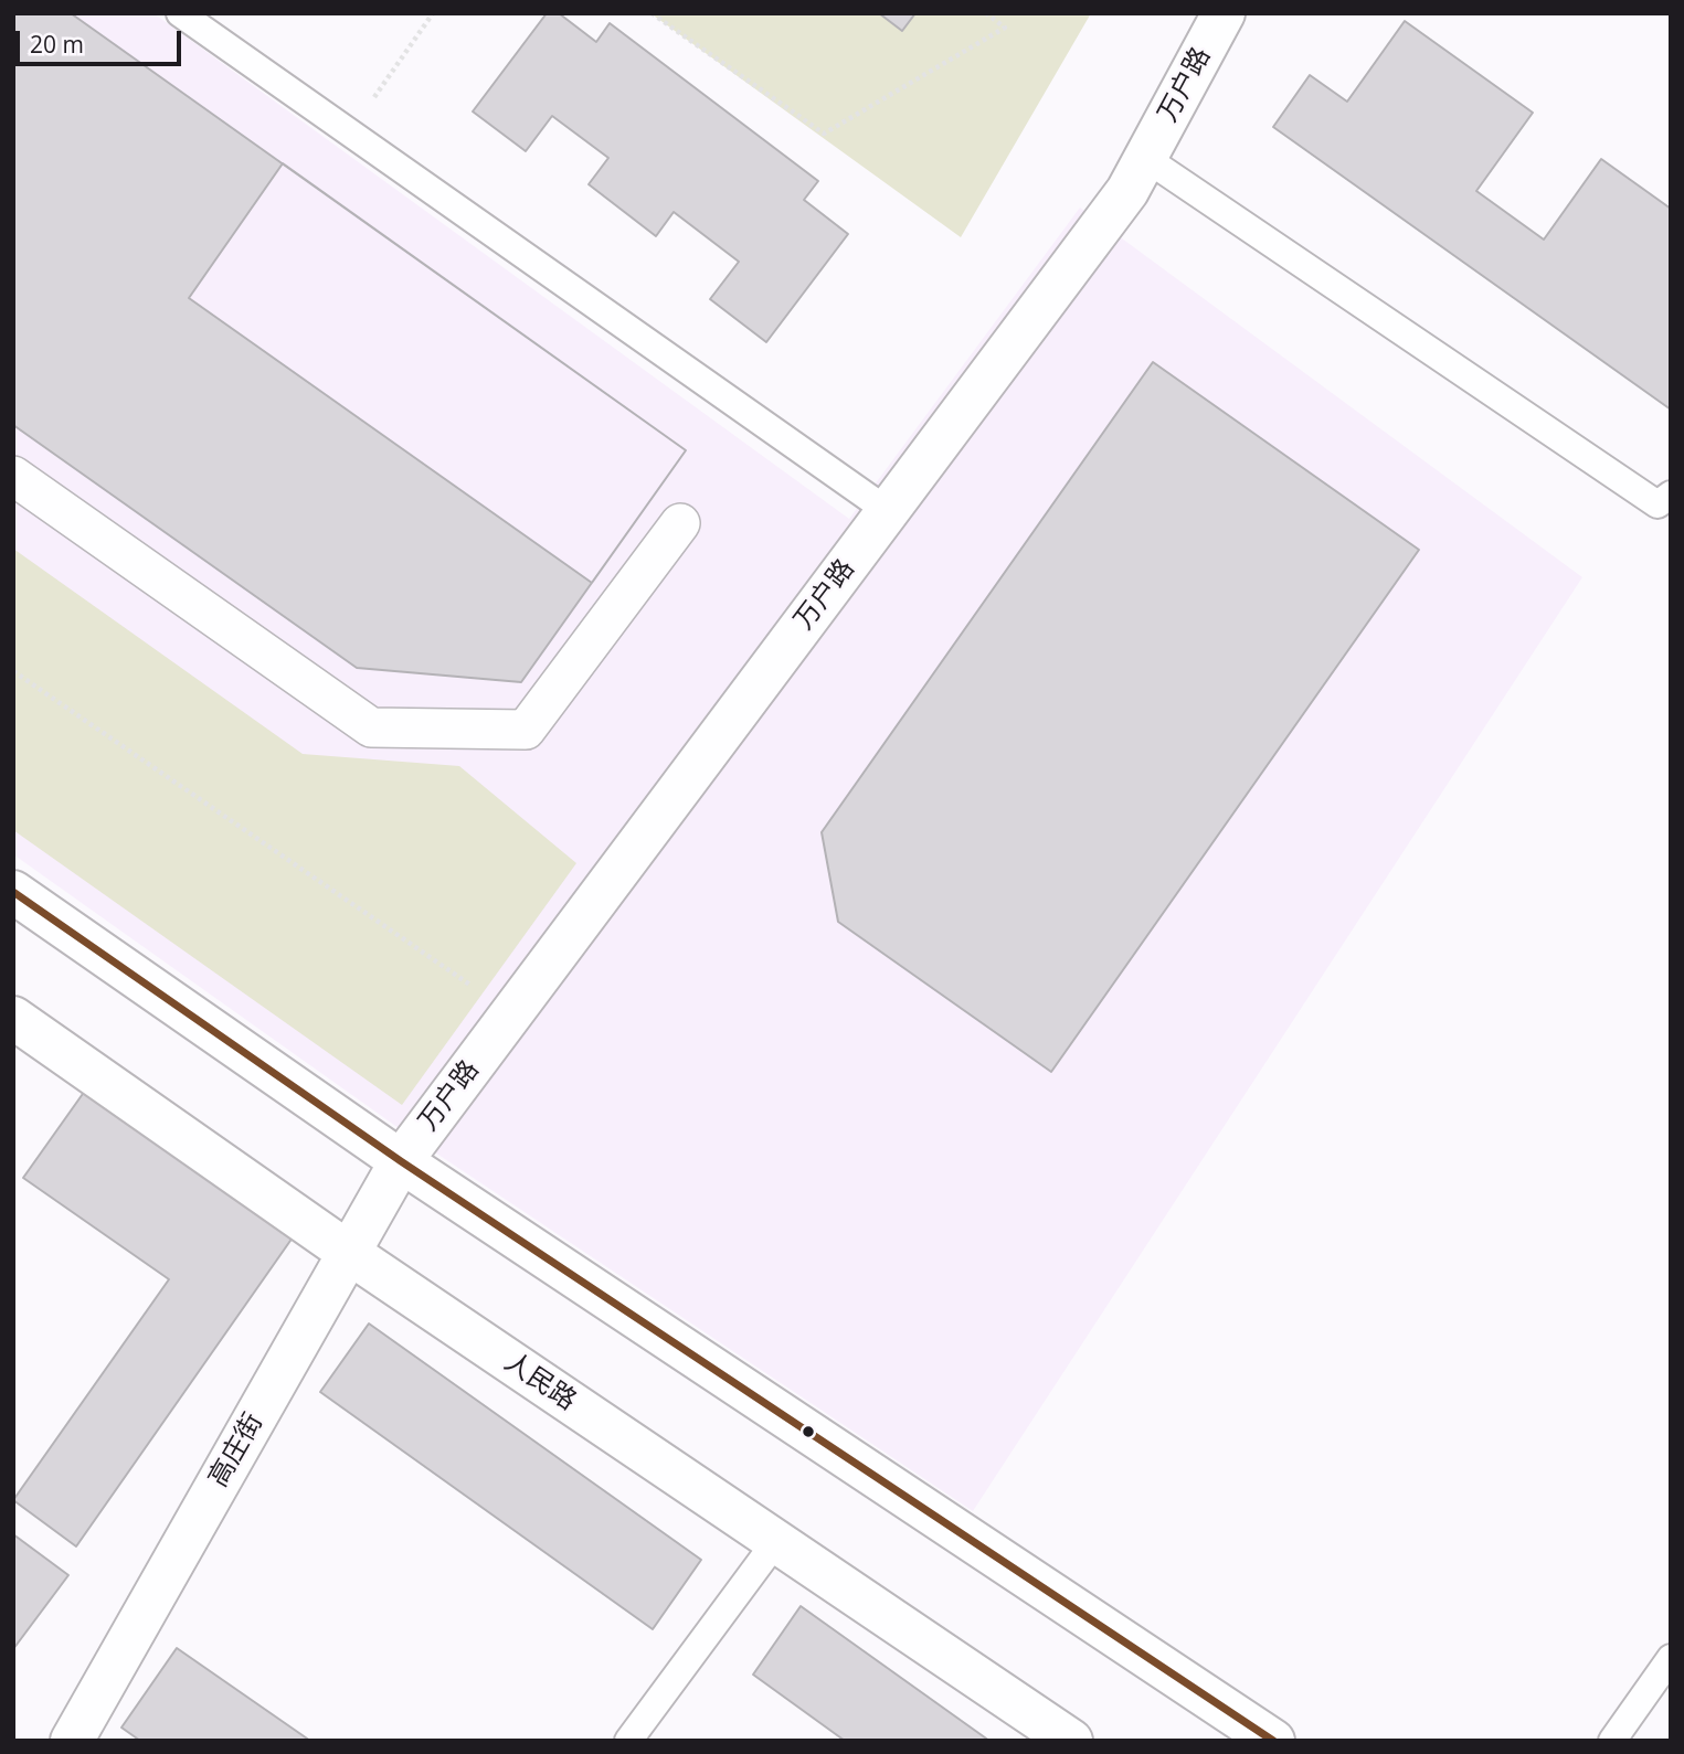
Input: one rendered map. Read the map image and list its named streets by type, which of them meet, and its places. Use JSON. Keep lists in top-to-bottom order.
{
  "streets": {
    "main road": ["万户路", "人民路", "高庄街"]
  },
  "crossings": [
    ["万户路", "高庄街"],
    ["人民路", "高庄街"]
  ],
  "scale_bar": "20 m"
}
